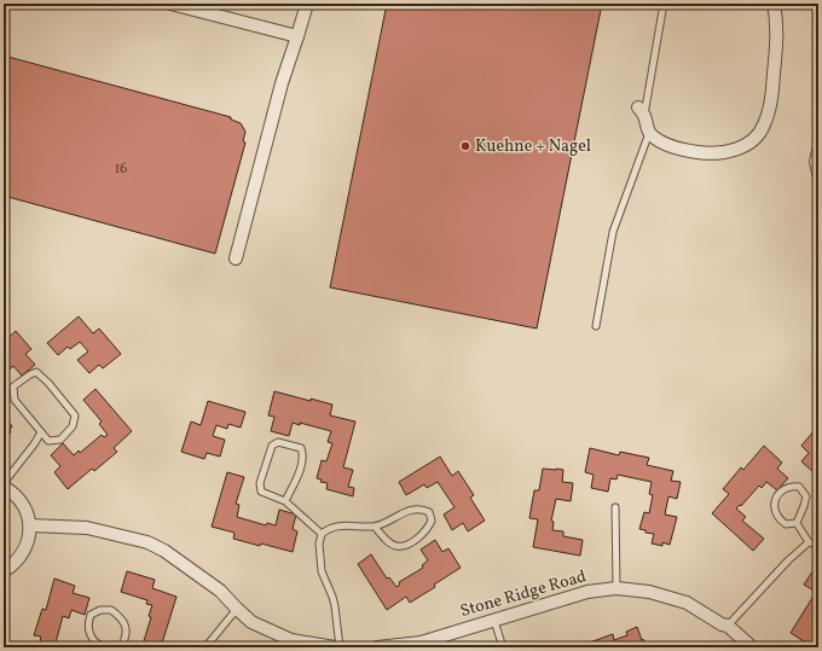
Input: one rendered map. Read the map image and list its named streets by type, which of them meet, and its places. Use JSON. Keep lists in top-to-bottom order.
{
  "streets": {
    "street": ["Stone Ridge Road"]
  },
  "places": ["Kuehne + Nagel"],
  "house_numbers": ["16"]
}
